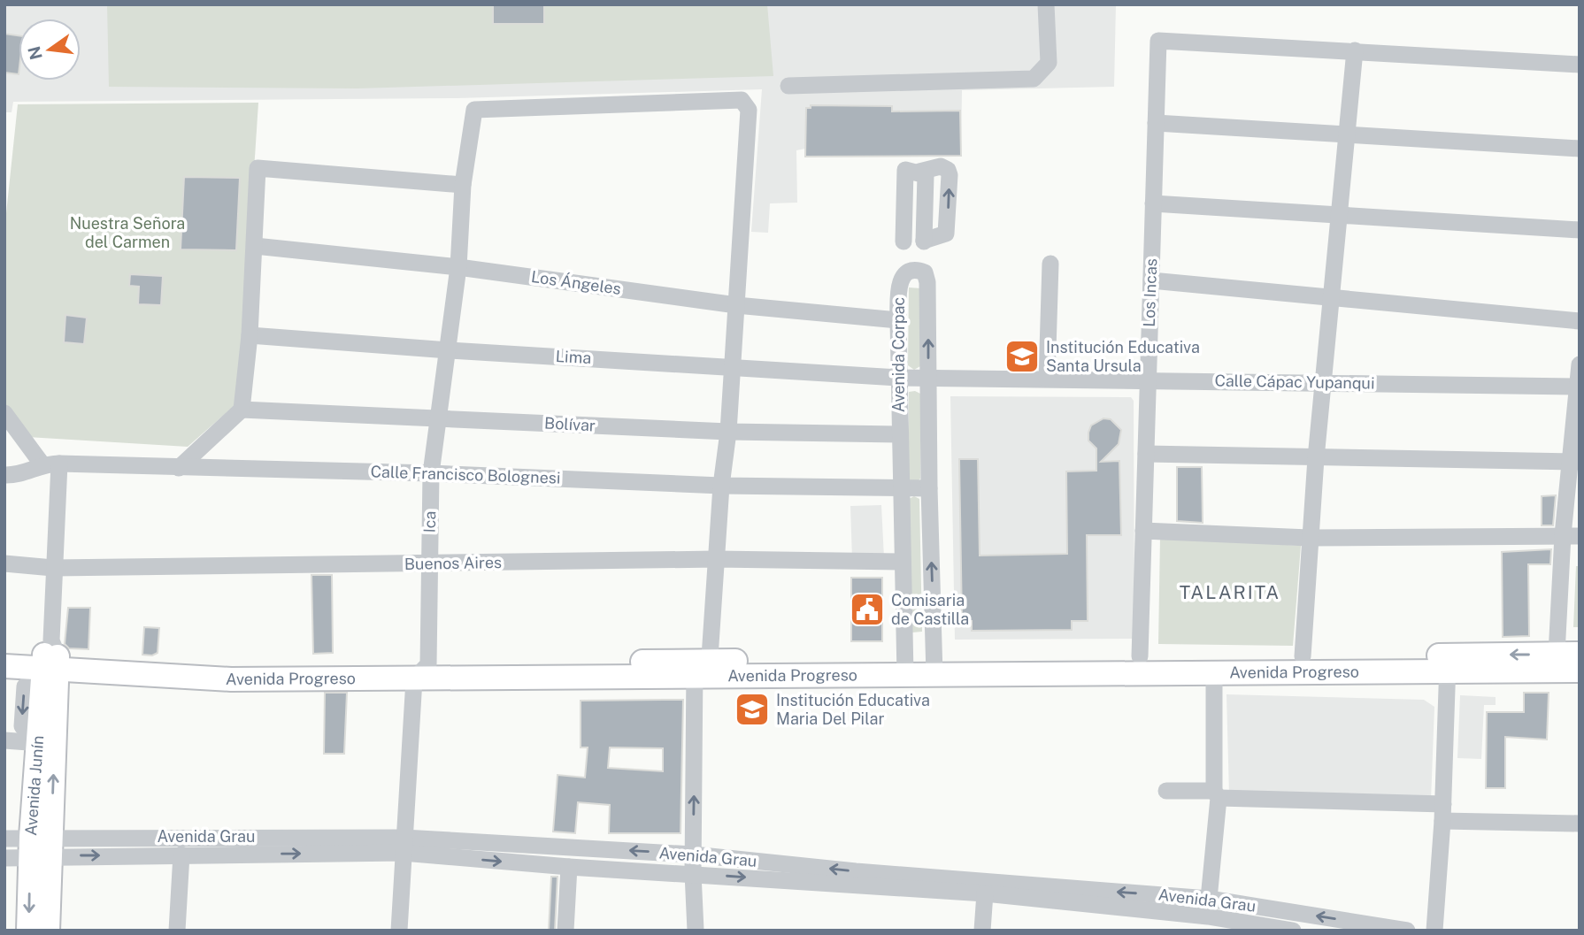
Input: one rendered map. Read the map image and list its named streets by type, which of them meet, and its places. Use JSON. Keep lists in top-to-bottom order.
{
  "streets": {
    "main road": ["Avenida Progreso", "Avenida Junín"],
    "street": [
      "Los Ángeles",
      "Los Incas",
      "Avenida Corpac",
      "Lima",
      "Calle Cápac Yupanqui",
      "Bolívar",
      "Calle Francisco Bolognesi",
      "Ica",
      "Buenos Aires",
      "Avenida Grau"
    ]
  },
  "crossings": [
    ["Los Ángeles", "Avenida Corpac"],
    ["Los Ángeles", "Ica"],
    ["Los Incas", "Calle Cápac Yupanqui"],
    ["Los Incas", "Avenida Progreso"],
    ["Avenida Corpac", "Lima"],
    ["Avenida Corpac", "Calle Cápac Yupanqui"],
    ["Avenida Corpac", "Bolívar"],
    ["Avenida Corpac", "Calle Francisco Bolognesi"],
    ["Avenida Corpac", "Buenos Aires"],
    ["Avenida Corpac", "Avenida Progreso"],
    ["Lima", "Calle Cápac Yupanqui"],
    ["Lima", "Ica"],
    ["Bolívar", "Ica"],
    ["Calle Francisco Bolognesi", "Ica"],
    ["Calle Francisco Bolognesi", "Avenida Junín"],
    ["Ica", "Buenos Aires"],
    ["Ica", "Avenida Progreso"],
    ["Ica", "Avenida Grau"],
    ["Buenos Aires", "Avenida Junín"],
    ["Avenida Progreso", "Avenida Junín"],
    ["Avenida Junín", "Avenida Grau"]
  ],
  "districts": ["TALARITA"],
  "parks": ["Nuestra Señora del Carmen"],
  "places": {
    "school or university": ["Institución Educativa Santa Ursula", "Institución Educativa Maria Del Pilar"],
    "public building": ["Comisaria de Castilla"]
  },
  "north": "left"
}
